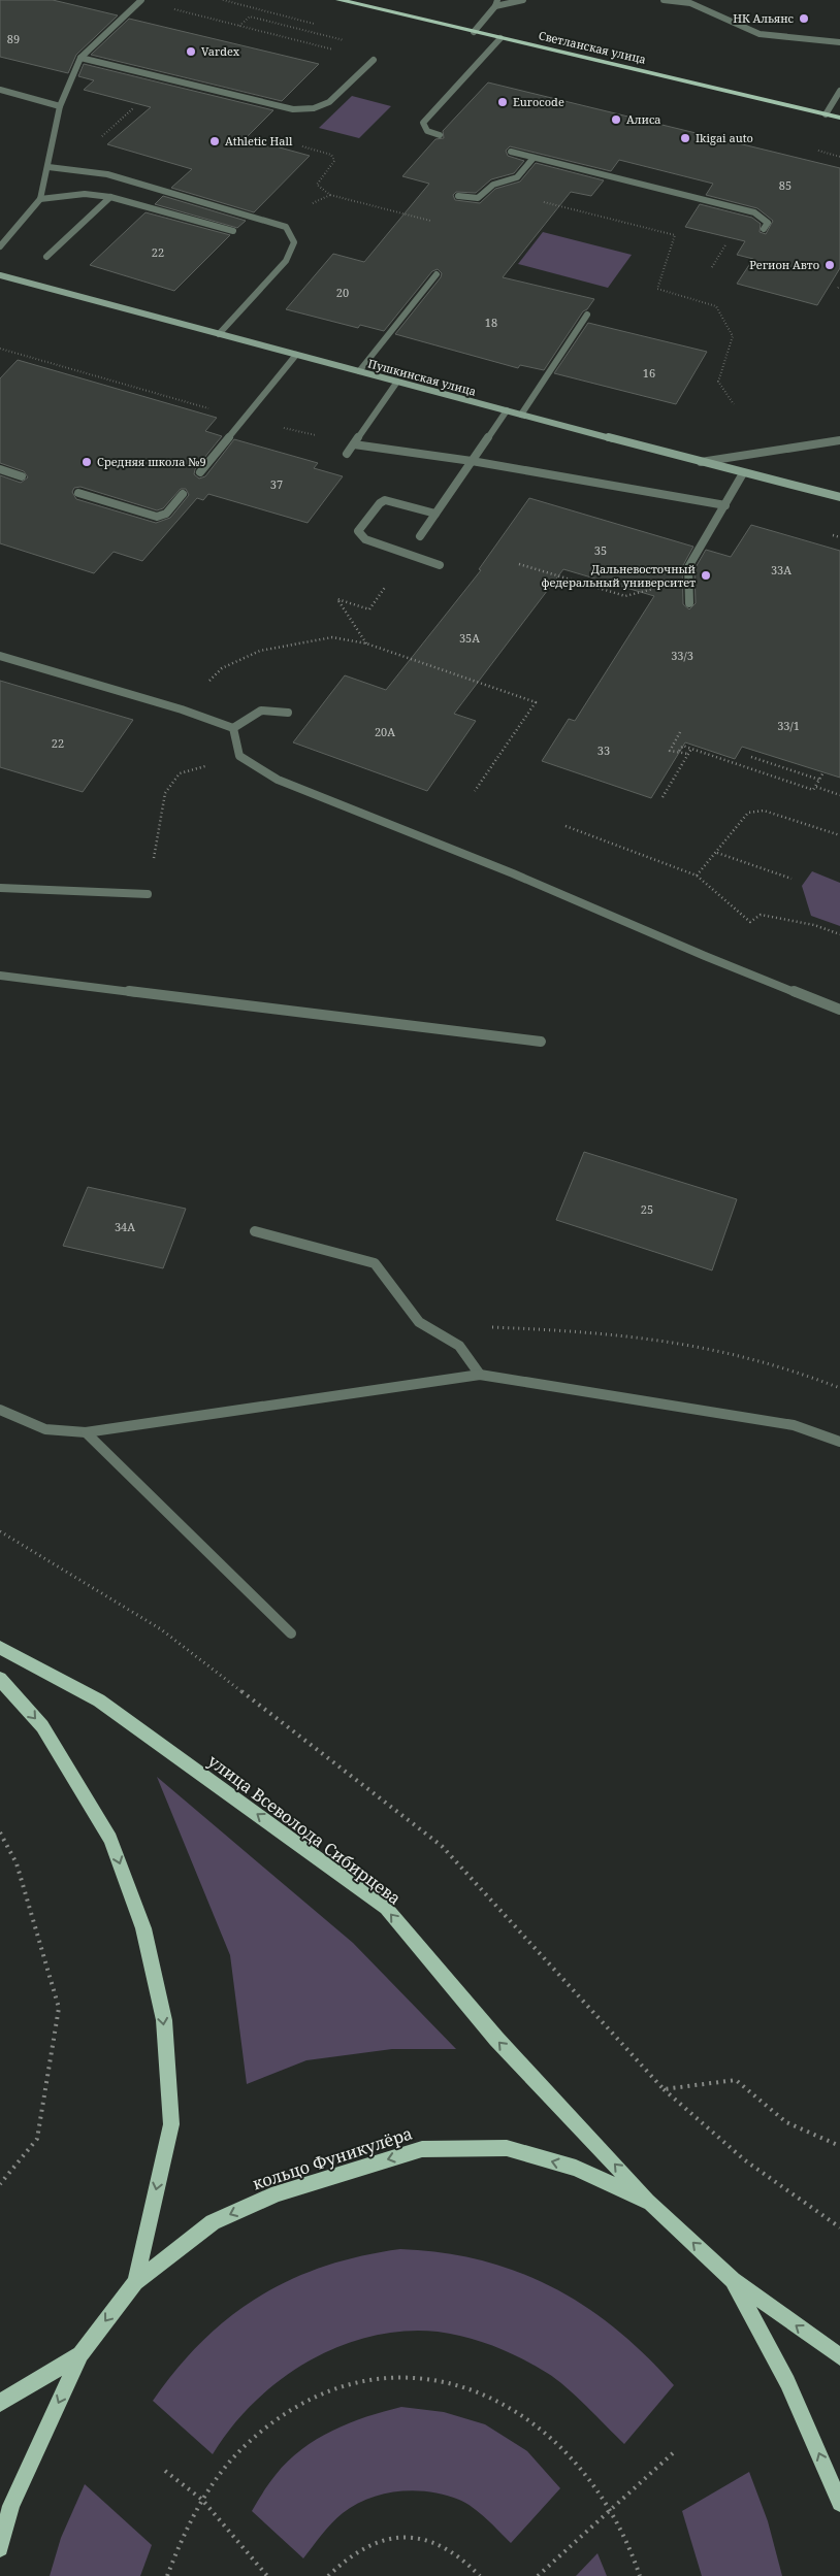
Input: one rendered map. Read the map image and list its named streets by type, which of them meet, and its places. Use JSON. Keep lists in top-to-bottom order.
{
  "streets": {
    "main road": [
      "Светланская улица",
      "Пушкинская улица",
      "улица Всеволода Сибирцева",
      "кольцо Фуникулёра"
    ]
  },
  "crossings": [
    ["улица Всеволода Сибирцева", "кольцо Фуникулёра"]
  ],
  "one_way": ["улица Всеволода Сибирцева"],
  "places": [
    "НК Альянс",
    "Vardex",
    "Eurocode",
    "Алиса",
    "Ikigai auto",
    "Athletic Hall",
    "Регион Авто",
    "Средняя школа №9",
    "Дальневосточный федеральный университет"
  ],
  "house_numbers": [
    "89",
    "85",
    "22",
    "20",
    "18",
    "16",
    "37",
    "35",
    "33А",
    "35А",
    "33/3",
    "33/1",
    "20А",
    "22",
    "33",
    "25",
    "34А"
  ]
}
